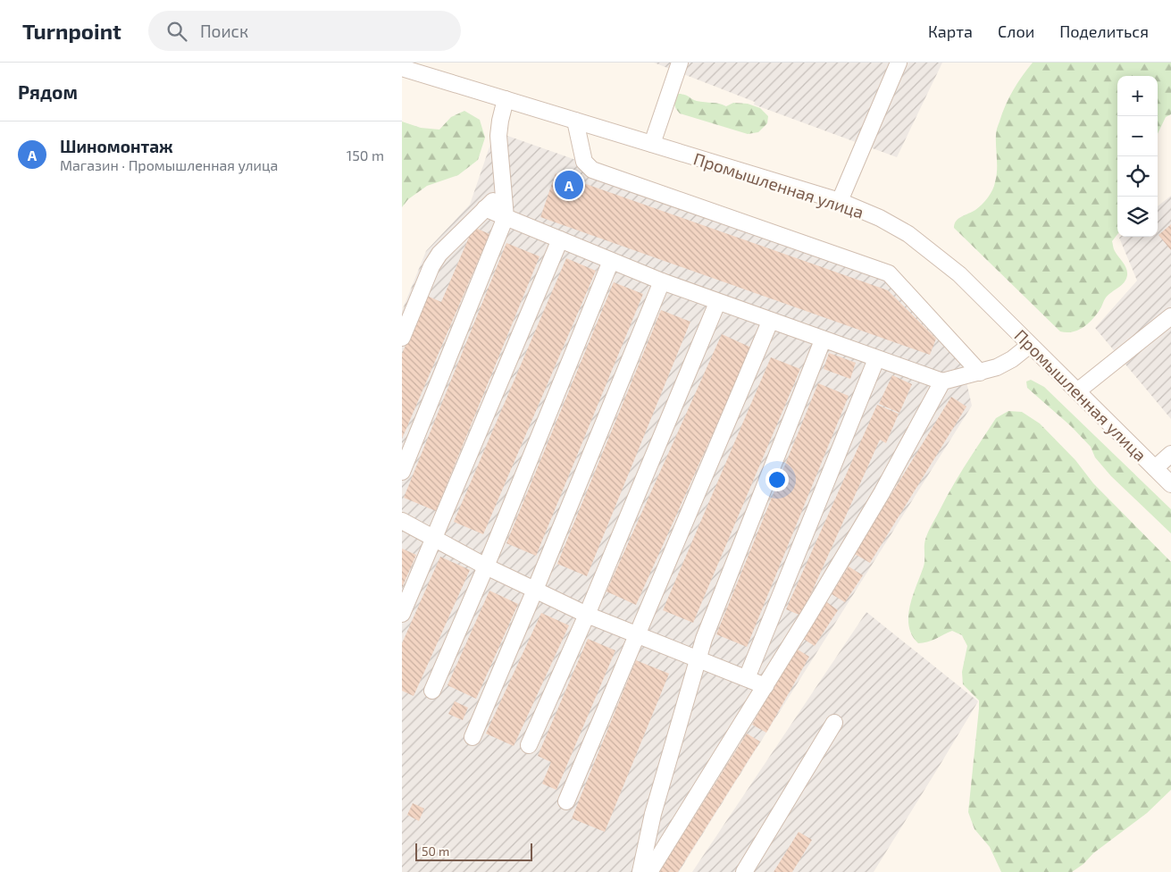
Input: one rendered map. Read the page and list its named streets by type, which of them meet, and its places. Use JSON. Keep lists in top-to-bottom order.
{
  "streets": {
    "street": ["Промышленная улица"]
  },
  "scale_bar": "50 m",
  "page": {
    "header": "Turnpoint",
    "search": "Поиск",
    "nav": ["Карта", "Слои", "Поделиться"],
    "heading": "Рядом",
    "map_buttons": ["+", "−"],
    "list": [
      {
        "mark": "A",
        "name": "Шиномонтаж",
        "note": "Магазин · Промышленная улица",
        "value": "150 m"
      }
    ],
    "pins": "A",
    "scale": "50 m"
  }
}
